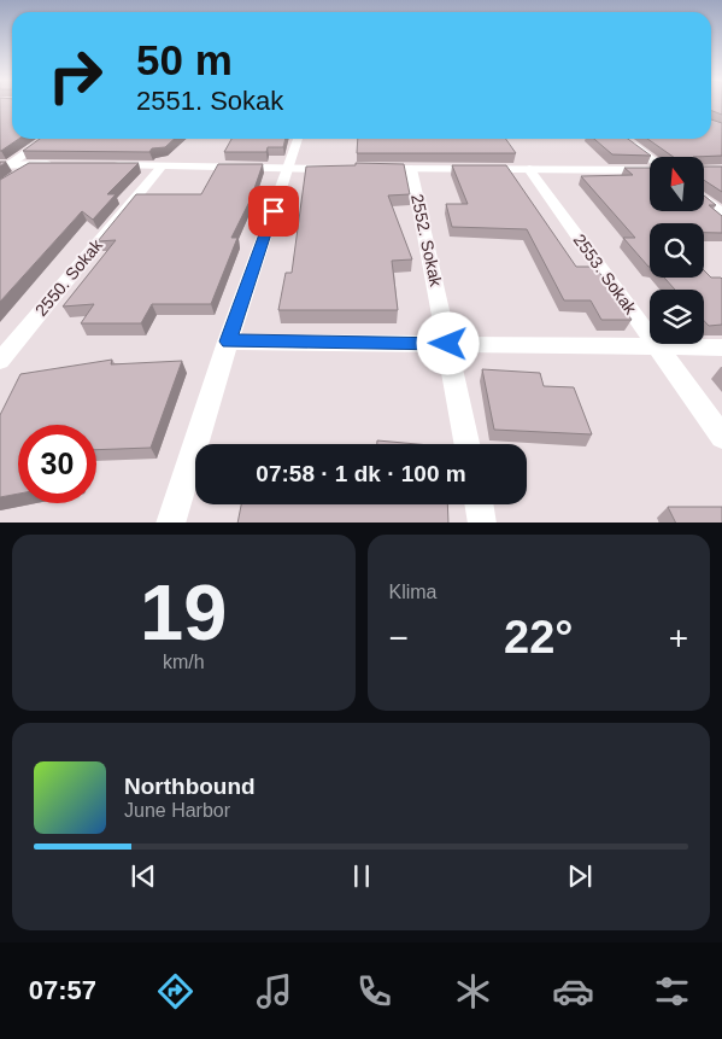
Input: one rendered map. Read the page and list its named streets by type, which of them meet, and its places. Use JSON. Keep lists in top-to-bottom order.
{
  "streets": {
    "street": ["2552. Sokak", "2553. Sokak", "2550. Sokak"]
  },
  "north": "top",
  "page": {
    "turn": ["50 m", "2551. Sokak"],
    "limit": "30",
    "trip": "07:58 · 1 dk · 100 m",
    "tile": [
      ["19", "km/h"],
      "Klima"
    ],
    "heat": ["−", "22°", "+"],
    "song": ["Northbound", "June Harbor"],
    "tabs": "07:57"
  }
}
